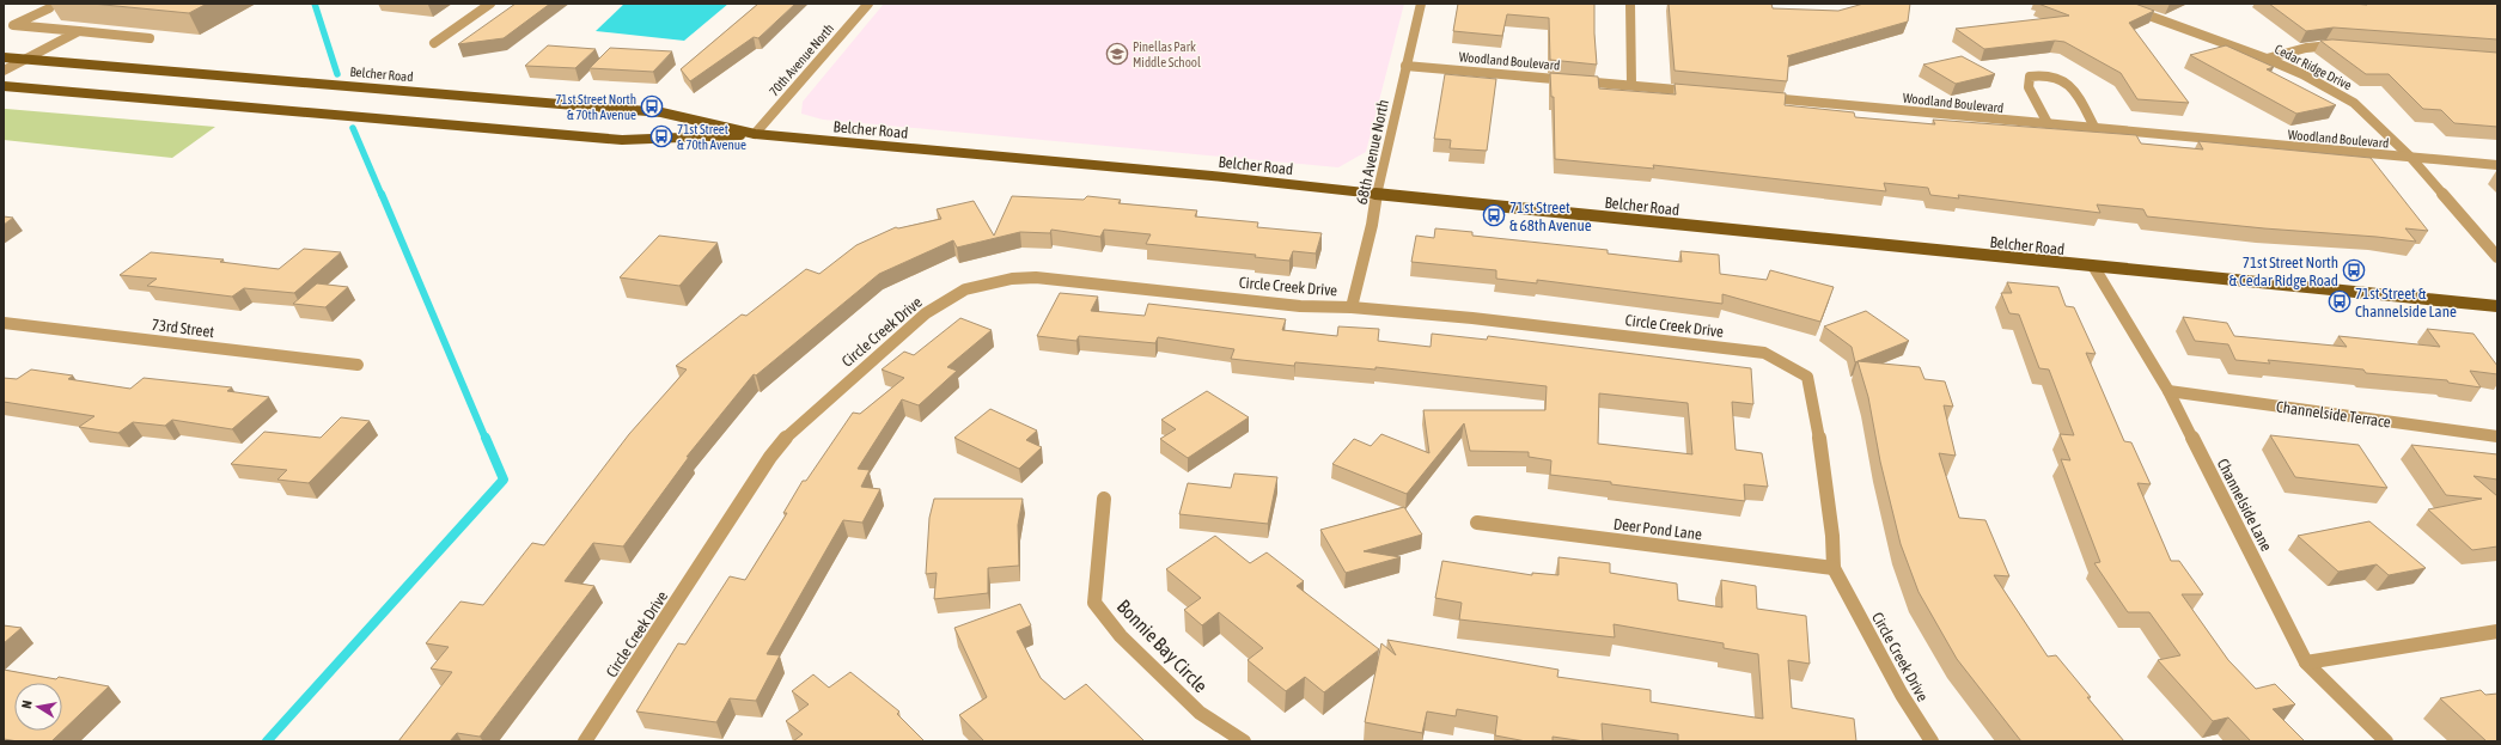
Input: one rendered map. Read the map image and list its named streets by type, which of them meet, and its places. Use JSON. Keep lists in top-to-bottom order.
{
  "streets": {
    "main road": ["Belcher Road"],
    "street": [
      "70th Avenue North",
      "Woodland Boulevard",
      "Cedar Ridge Drive",
      "68th Avenue North",
      "Circle Creek Drive",
      "73rd Street",
      "Channelside Terrace",
      "Channelside Lane",
      "Deer Pond Lane",
      "Bonnie Bay Circle"
    ]
  },
  "crossings": [
    ["70th Avenue North", "Belcher Road"],
    ["Woodland Boulevard", "Cedar Ridge Drive"],
    ["Woodland Boulevard", "68th Avenue North"],
    ["Belcher Road", "68th Avenue North"],
    ["Belcher Road", "Channelside Lane"],
    ["68th Avenue North", "Circle Creek Drive"],
    ["Circle Creek Drive", "Deer Pond Lane"],
    ["Channelside Terrace", "Channelside Lane"]
  ],
  "places": {
    "school or university": ["Pinellas Park Middle School"],
    "bus stop": [
      "71st Street North & 70th Avenue",
      "71st Street & 70th Avenue",
      "71st Street & 68th Avenue",
      "71st Street North & Cedar Ridge Road",
      "71st Street & Channelside Lane"
    ]
  },
  "north": "left"
}
